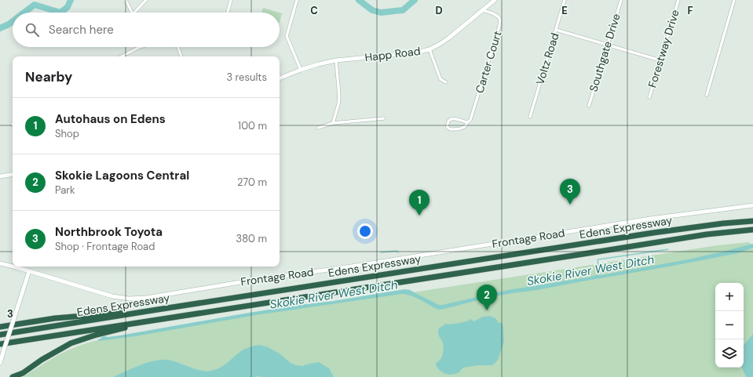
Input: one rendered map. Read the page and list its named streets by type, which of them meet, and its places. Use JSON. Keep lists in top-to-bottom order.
{
  "streets": {
    "highway": ["Edens Expressway"],
    "main road": ["Happ Road", "Frontage Road"],
    "street": [
      "Forestway Drive",
      "Southgate Drive",
      "Voltz Road",
      "Carter Court"
    ]
  },
  "crossings": [
    ["Happ Road", "Carter Court"]
  ],
  "water": ["Skokie River West Ditch"],
  "page": {
    "search": "Search here",
    "heading": ["Nearby", "3 results"],
    "list": [
      {
        "mark": "1",
        "name": "Autohaus on Edens",
        "note": "Shop",
        "value": "100 m"
      },
      {
        "mark": "2",
        "name": "Skokie Lagoons Central",
        "note": "Park",
        "value": "270 m"
      },
      {
        "mark": "3",
        "name": "Northbrook Toyota",
        "note": "Shop · Frontage Road",
        "value": "380 m"
      }
    ],
    "pins": ["3", "1", "2"],
    "map_buttons": ["+", "−"]
  },
  "grid": {
    "columns": [
      "C",
      "D",
      "E",
      "F"
    ],
    "rows": ["3"]
  }
}
